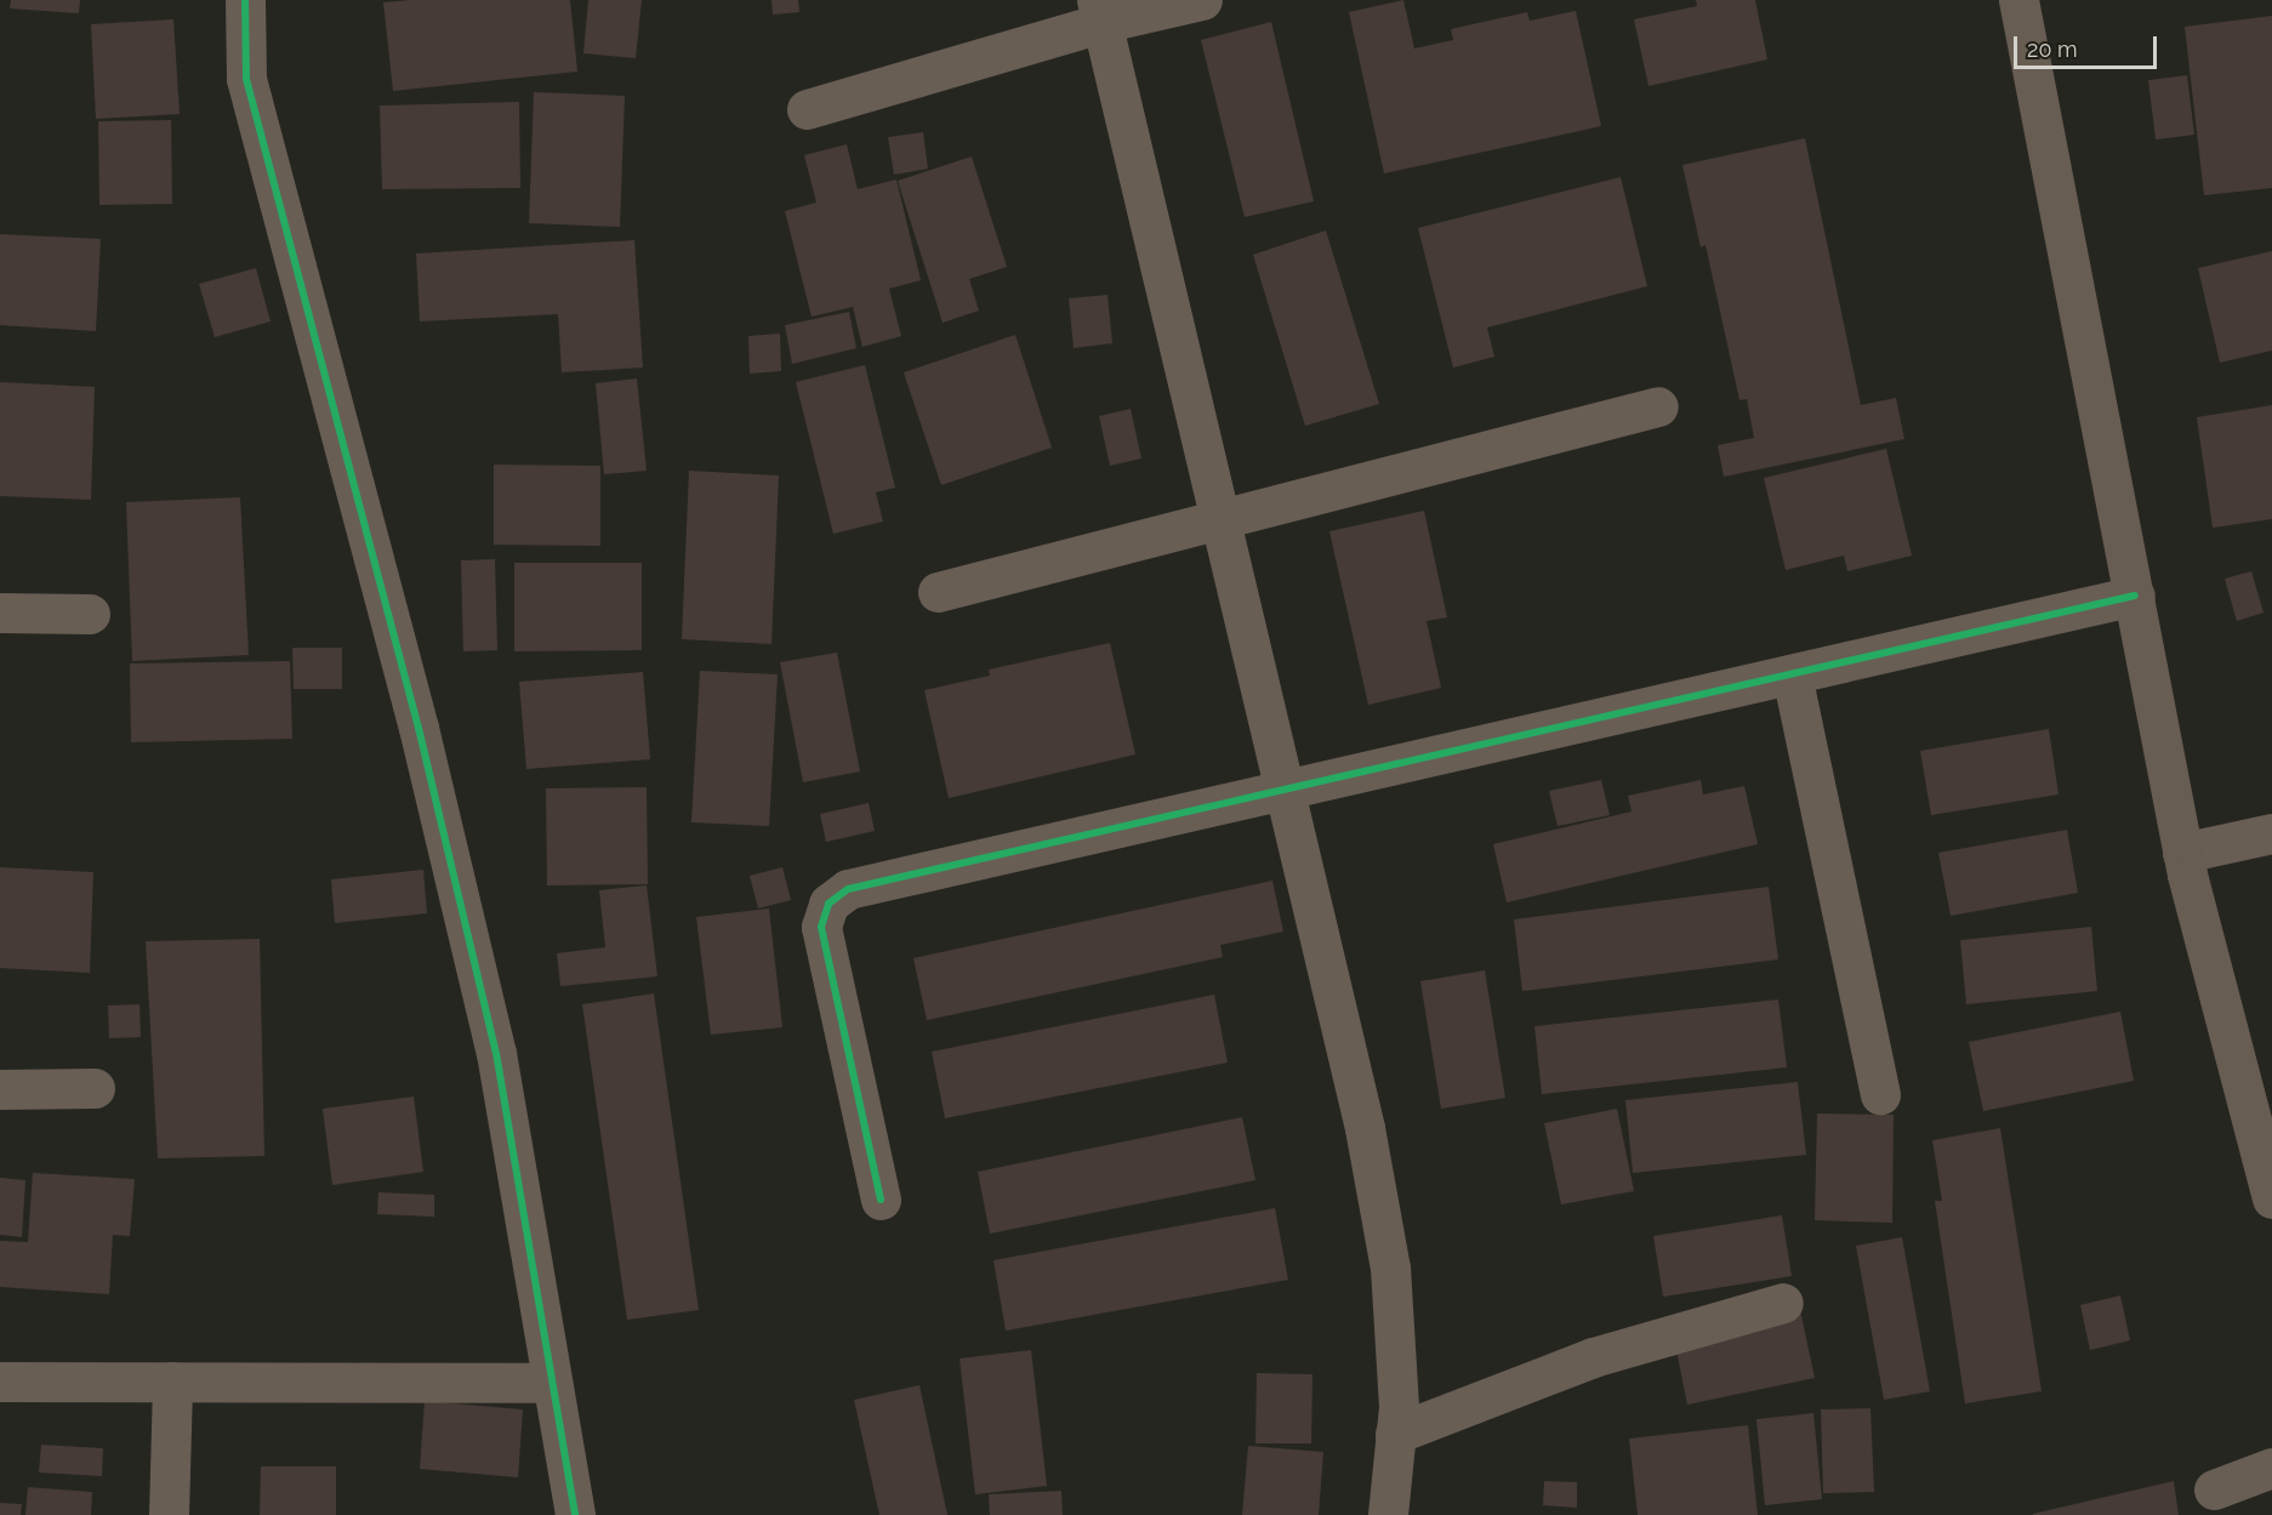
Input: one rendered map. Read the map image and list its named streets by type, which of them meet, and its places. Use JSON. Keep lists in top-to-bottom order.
{
  "scale_bar": "20 m"
}
